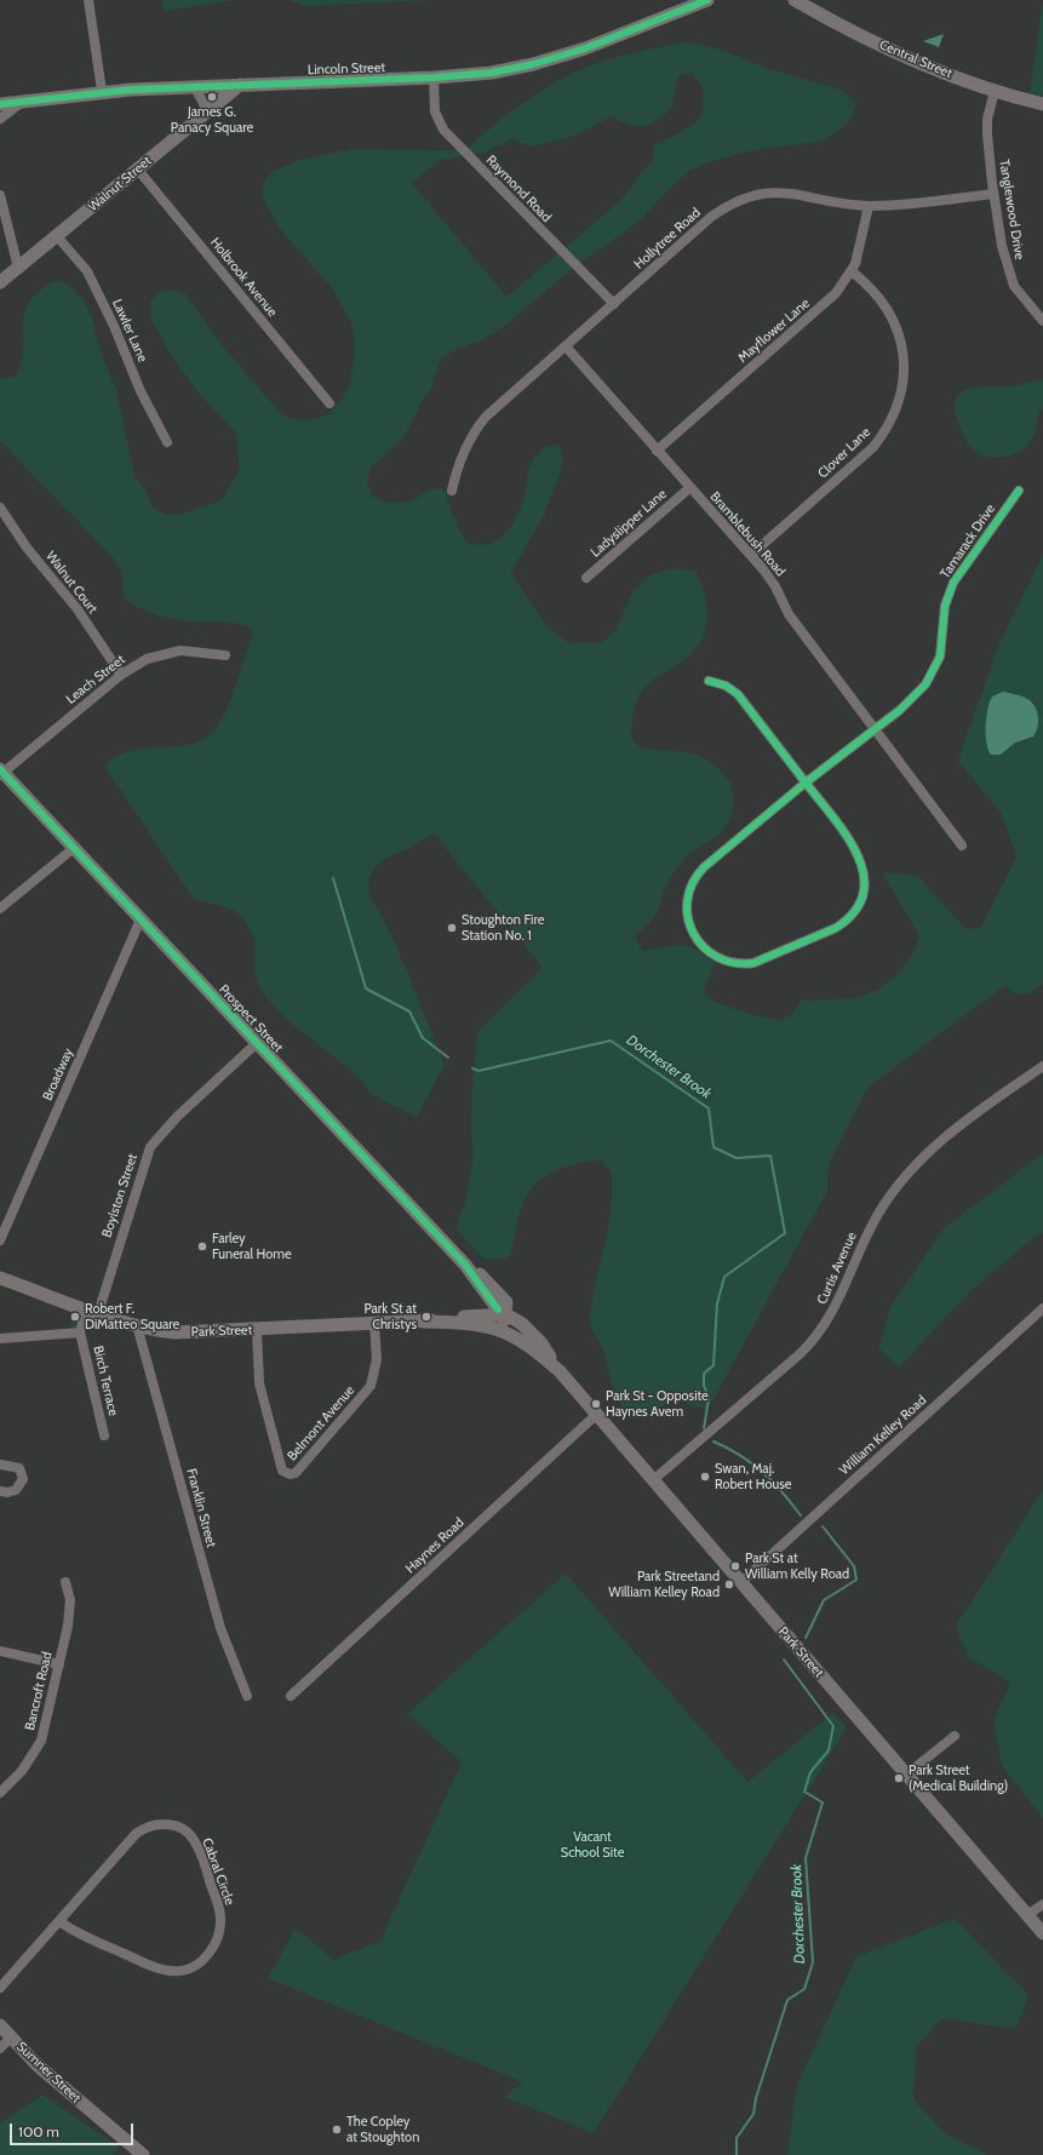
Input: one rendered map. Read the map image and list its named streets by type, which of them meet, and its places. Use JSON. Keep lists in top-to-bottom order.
{
  "streets": {
    "main road": [
      "Central Street",
      "Lincoln Street",
      "Walnut Street",
      "Prospect Street",
      "Park Street",
      "Sumner Street"
    ],
    "street": [
      "Raymond Road",
      "Tanglewood Drive",
      "Hollytree Road",
      "Holbrook Avenue",
      "Lawler Lane",
      "Mayflower Lane",
      "Clover Lane",
      "Ladyslipper Lane",
      "Bramblebush Road",
      "Tamarack Drive",
      "Walnut Court",
      "Leach Street",
      "Broadway",
      "Boylston Street",
      "Curtis Avenue",
      "Birch Terrace",
      "Belmont Avenue",
      "William Kelley Road",
      "Franklin Street",
      "Haynes Road",
      "Bancroft Road",
      "Cabral Circle"
    ]
  },
  "crossings": [
    ["Central Street", "Tanglewood Drive"],
    ["Lincoln Street", "Walnut Street"],
    ["Lincoln Street", "Raymond Road"],
    ["Walnut Street", "Holbrook Avenue"],
    ["Walnut Street", "Lawler Lane"],
    ["Raymond Road", "Hollytree Road"],
    ["Tanglewood Drive", "Hollytree Road"],
    ["Hollytree Road", "Mayflower Lane"],
    ["Hollytree Road", "Bramblebush Road"],
    ["Mayflower Lane", "Clover Lane"],
    ["Mayflower Lane", "Bramblebush Road"],
    ["Clover Lane", "Bramblebush Road"],
    ["Ladyslipper Lane", "Bramblebush Road"],
    ["Bramblebush Road", "Tamarack Drive"],
    ["Walnut Court", "Leach Street"],
    ["Leach Street", "Prospect Street"],
    ["Prospect Street", "Broadway"],
    ["Prospect Street", "Boylston Street"],
    ["Prospect Street", "Park Street"],
    ["Boylston Street", "Park Street"],
    ["Boylston Street", "Birch Terrace"],
    ["Curtis Avenue", "Park Street"],
    ["Park Street", "Belmont Avenue"],
    ["Park Street", "William Kelley Road"],
    ["Park Street", "Franklin Street"],
    ["Park Street", "Haynes Road"]
  ],
  "water": ["Dorchester Brook"],
  "parks": ["Vacant School Site"],
  "places": [
    "James G. Panacy Square",
    "Stoughton Fire Station No. 1",
    "Farley Funeral Home",
    "Robert F. DiMatteo Square",
    "Park St at Christys",
    "Park St - Opposite Haynes Avem",
    "Swan, Maj. Robert House",
    "Park St at William Kelly Road",
    "Park Streetand William Kelley Road",
    "Park Street (Medical Building)",
    "The Copley at Stoughton"
  ],
  "scale_bar": "100 m"
}
